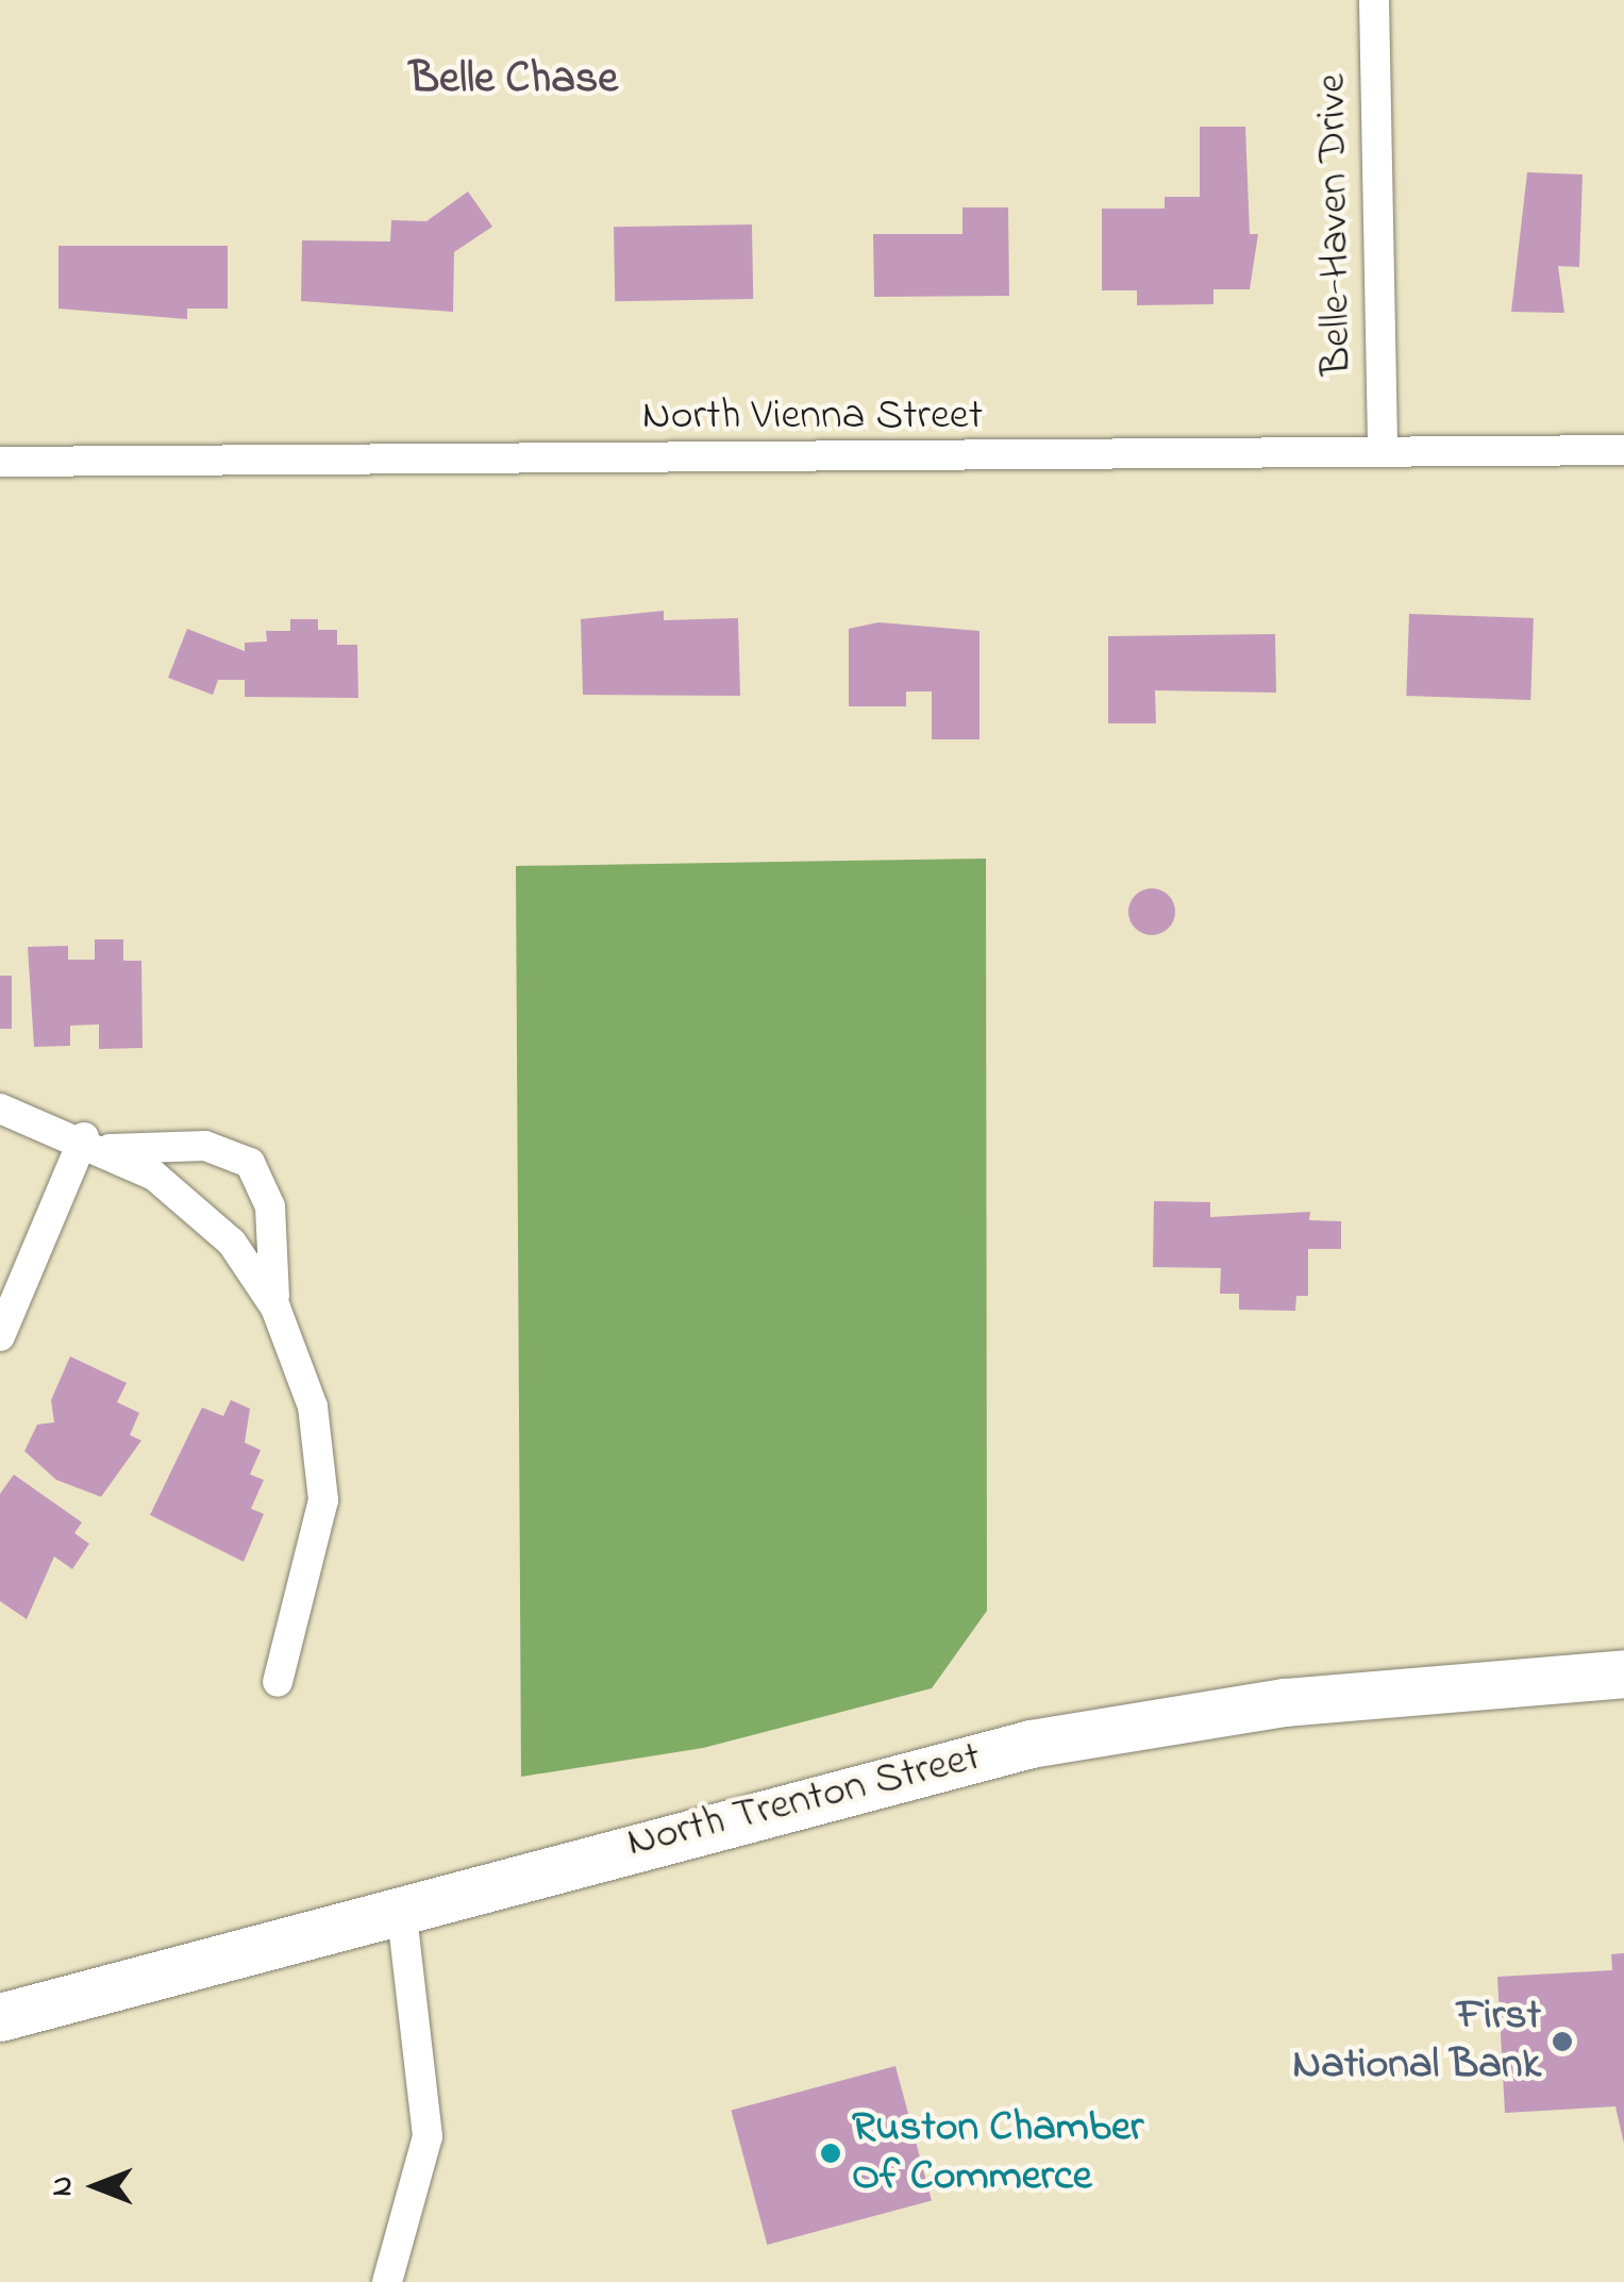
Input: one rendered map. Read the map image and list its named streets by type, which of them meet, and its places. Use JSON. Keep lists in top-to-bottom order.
{
  "streets": {
    "highway": ["North Trenton Street"],
    "street": ["Belle-Haven Drive", "North Vienna Street"]
  },
  "crossings": [
    ["Belle-Haven Drive", "North Vienna Street"]
  ],
  "districts": ["Belle Chase"],
  "places": ["First National Bank", "Ruston Chamber Of Commerce"],
  "north": "left"
}
